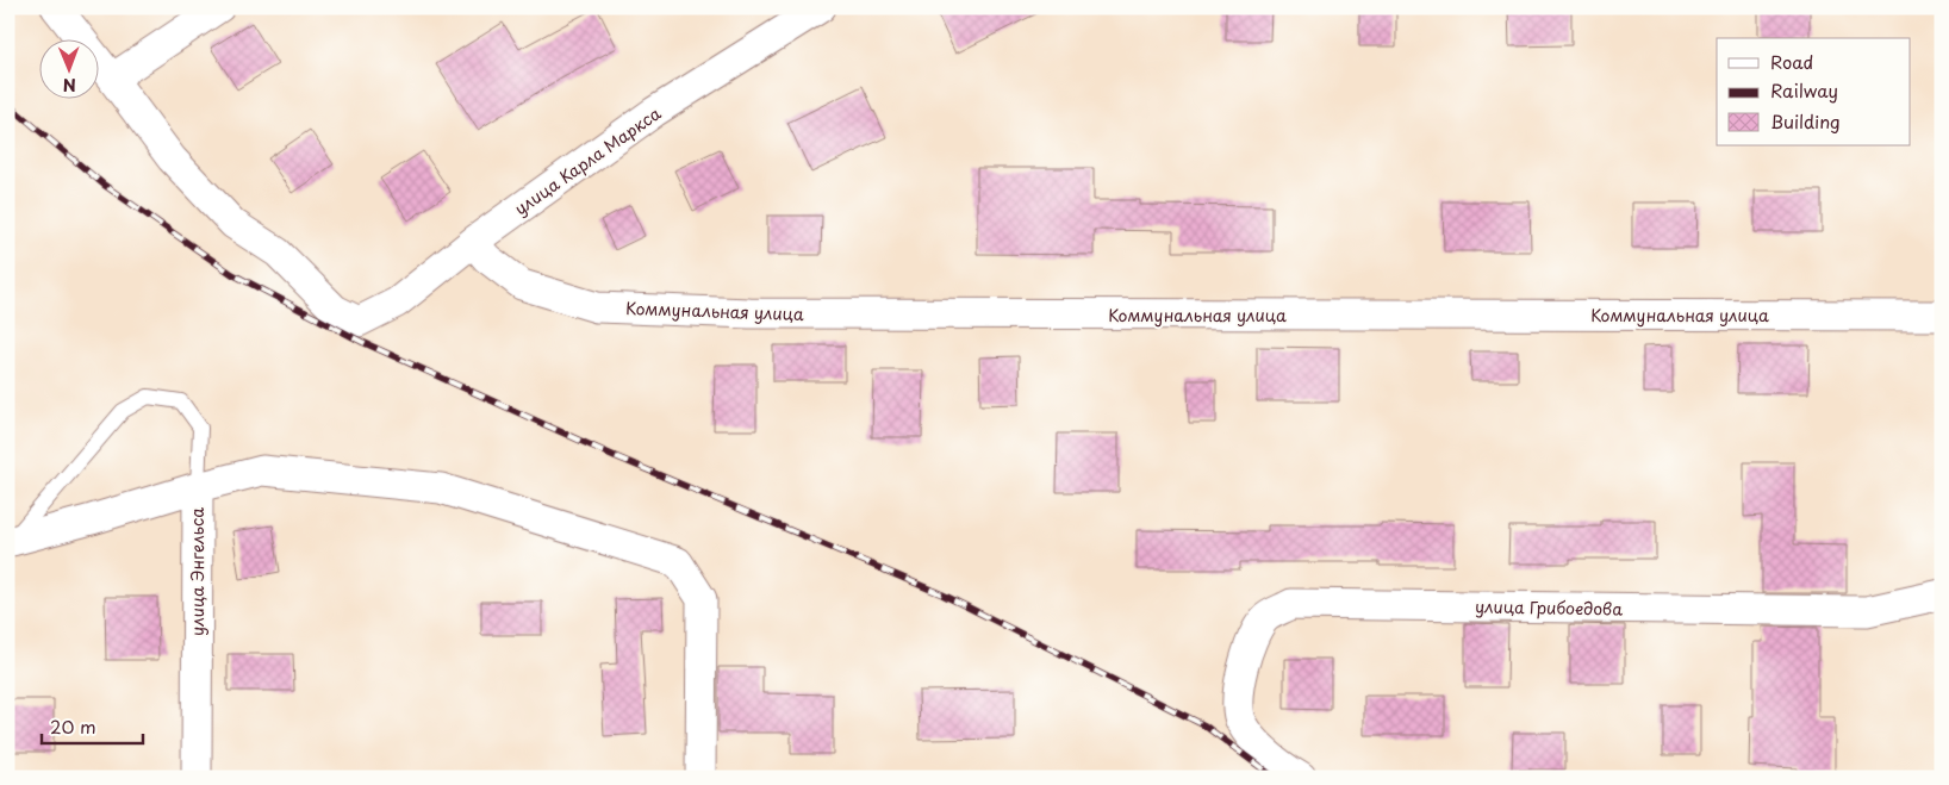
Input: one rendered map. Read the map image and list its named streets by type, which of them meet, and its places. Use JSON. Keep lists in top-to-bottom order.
{
  "streets": {
    "street": [
      "улица Карла Маркса",
      "Коммунальная улица",
      "улица Энгельса",
      "улица Грибоедова"
    ]
  },
  "crossings": [
    ["улица Карла Маркса", "Коммунальная улица"]
  ],
  "legend": ["Road", "Railway", "Building"],
  "scale_bar": "20 m",
  "north": "bottom"
}
